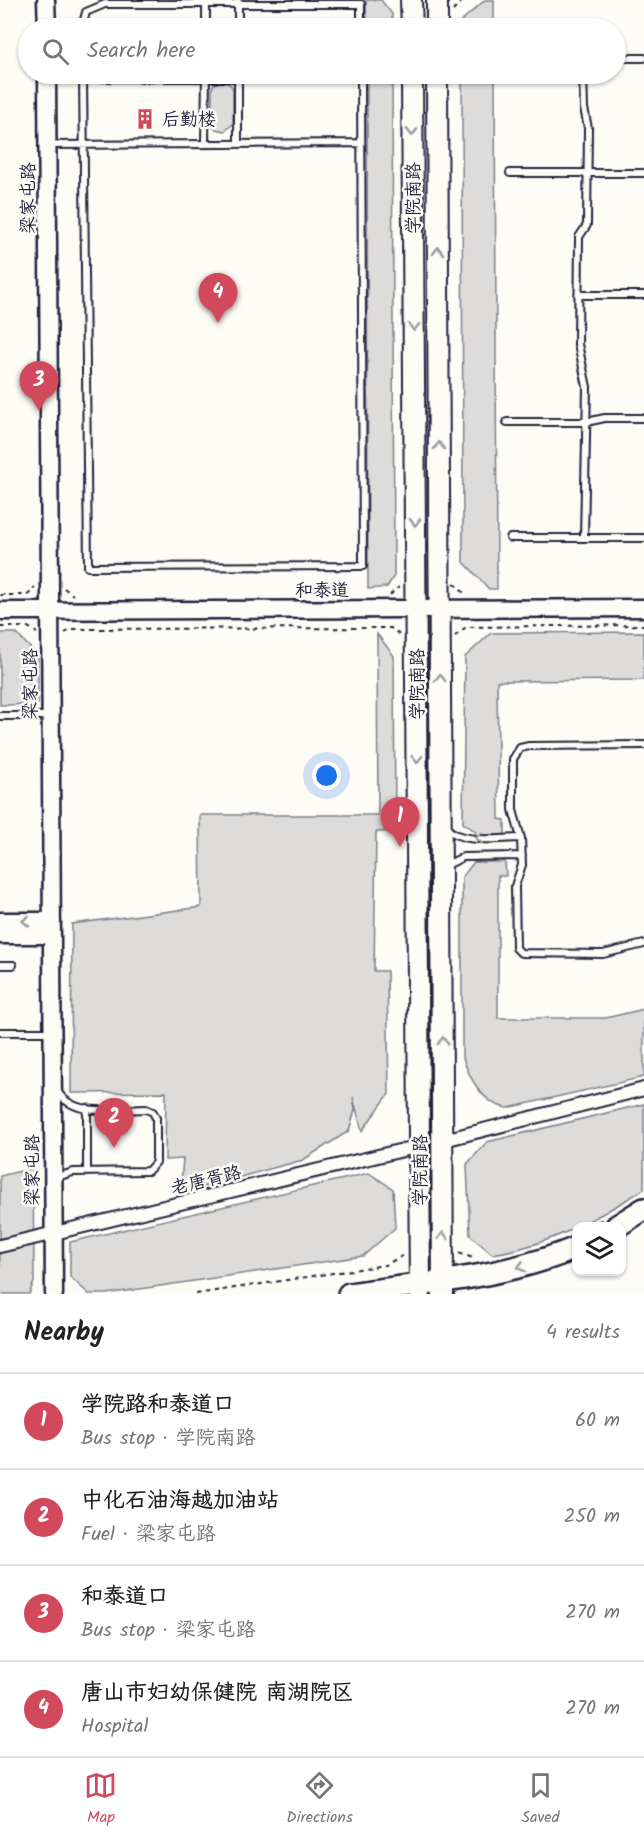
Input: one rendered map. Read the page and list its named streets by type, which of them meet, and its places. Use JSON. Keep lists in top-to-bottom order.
{
  "streets": {
    "main road": ["学院南路"],
    "street": ["梁家屯路", "和泰道", "老唐胥路"]
  },
  "crossings": [
    ["梁家屯路", "和泰道"],
    ["梁家屯路", "老唐胥路"],
    ["学院南路", "和泰道"],
    ["学院南路", "老唐胥路"]
  ],
  "places": {
    "building": ["后勤楼"]
  },
  "page": {
    "search": "Search here",
    "pins": [
      "4",
      "3",
      "1",
      "2"
    ],
    "heading": ["Nearby", "4 results"],
    "list": [
      {
        "mark": "1",
        "name": "学院路和泰道口",
        "note": "Bus stop · 学院南路",
        "value": "60 m"
      },
      {
        "mark": "2",
        "name": "中化石油海越加油站",
        "note": "Fuel · 梁家屯路",
        "value": "250 m"
      },
      {
        "mark": "3",
        "name": "和泰道口",
        "note": "Bus stop · 梁家屯路",
        "value": "270 m"
      },
      {
        "mark": "4",
        "name": "唐山市妇幼保健院 南湖院区",
        "note": "Hospital",
        "value": "270 m"
      }
    ],
    "nav": ["Map", "Directions", "Saved"]
  }
}
